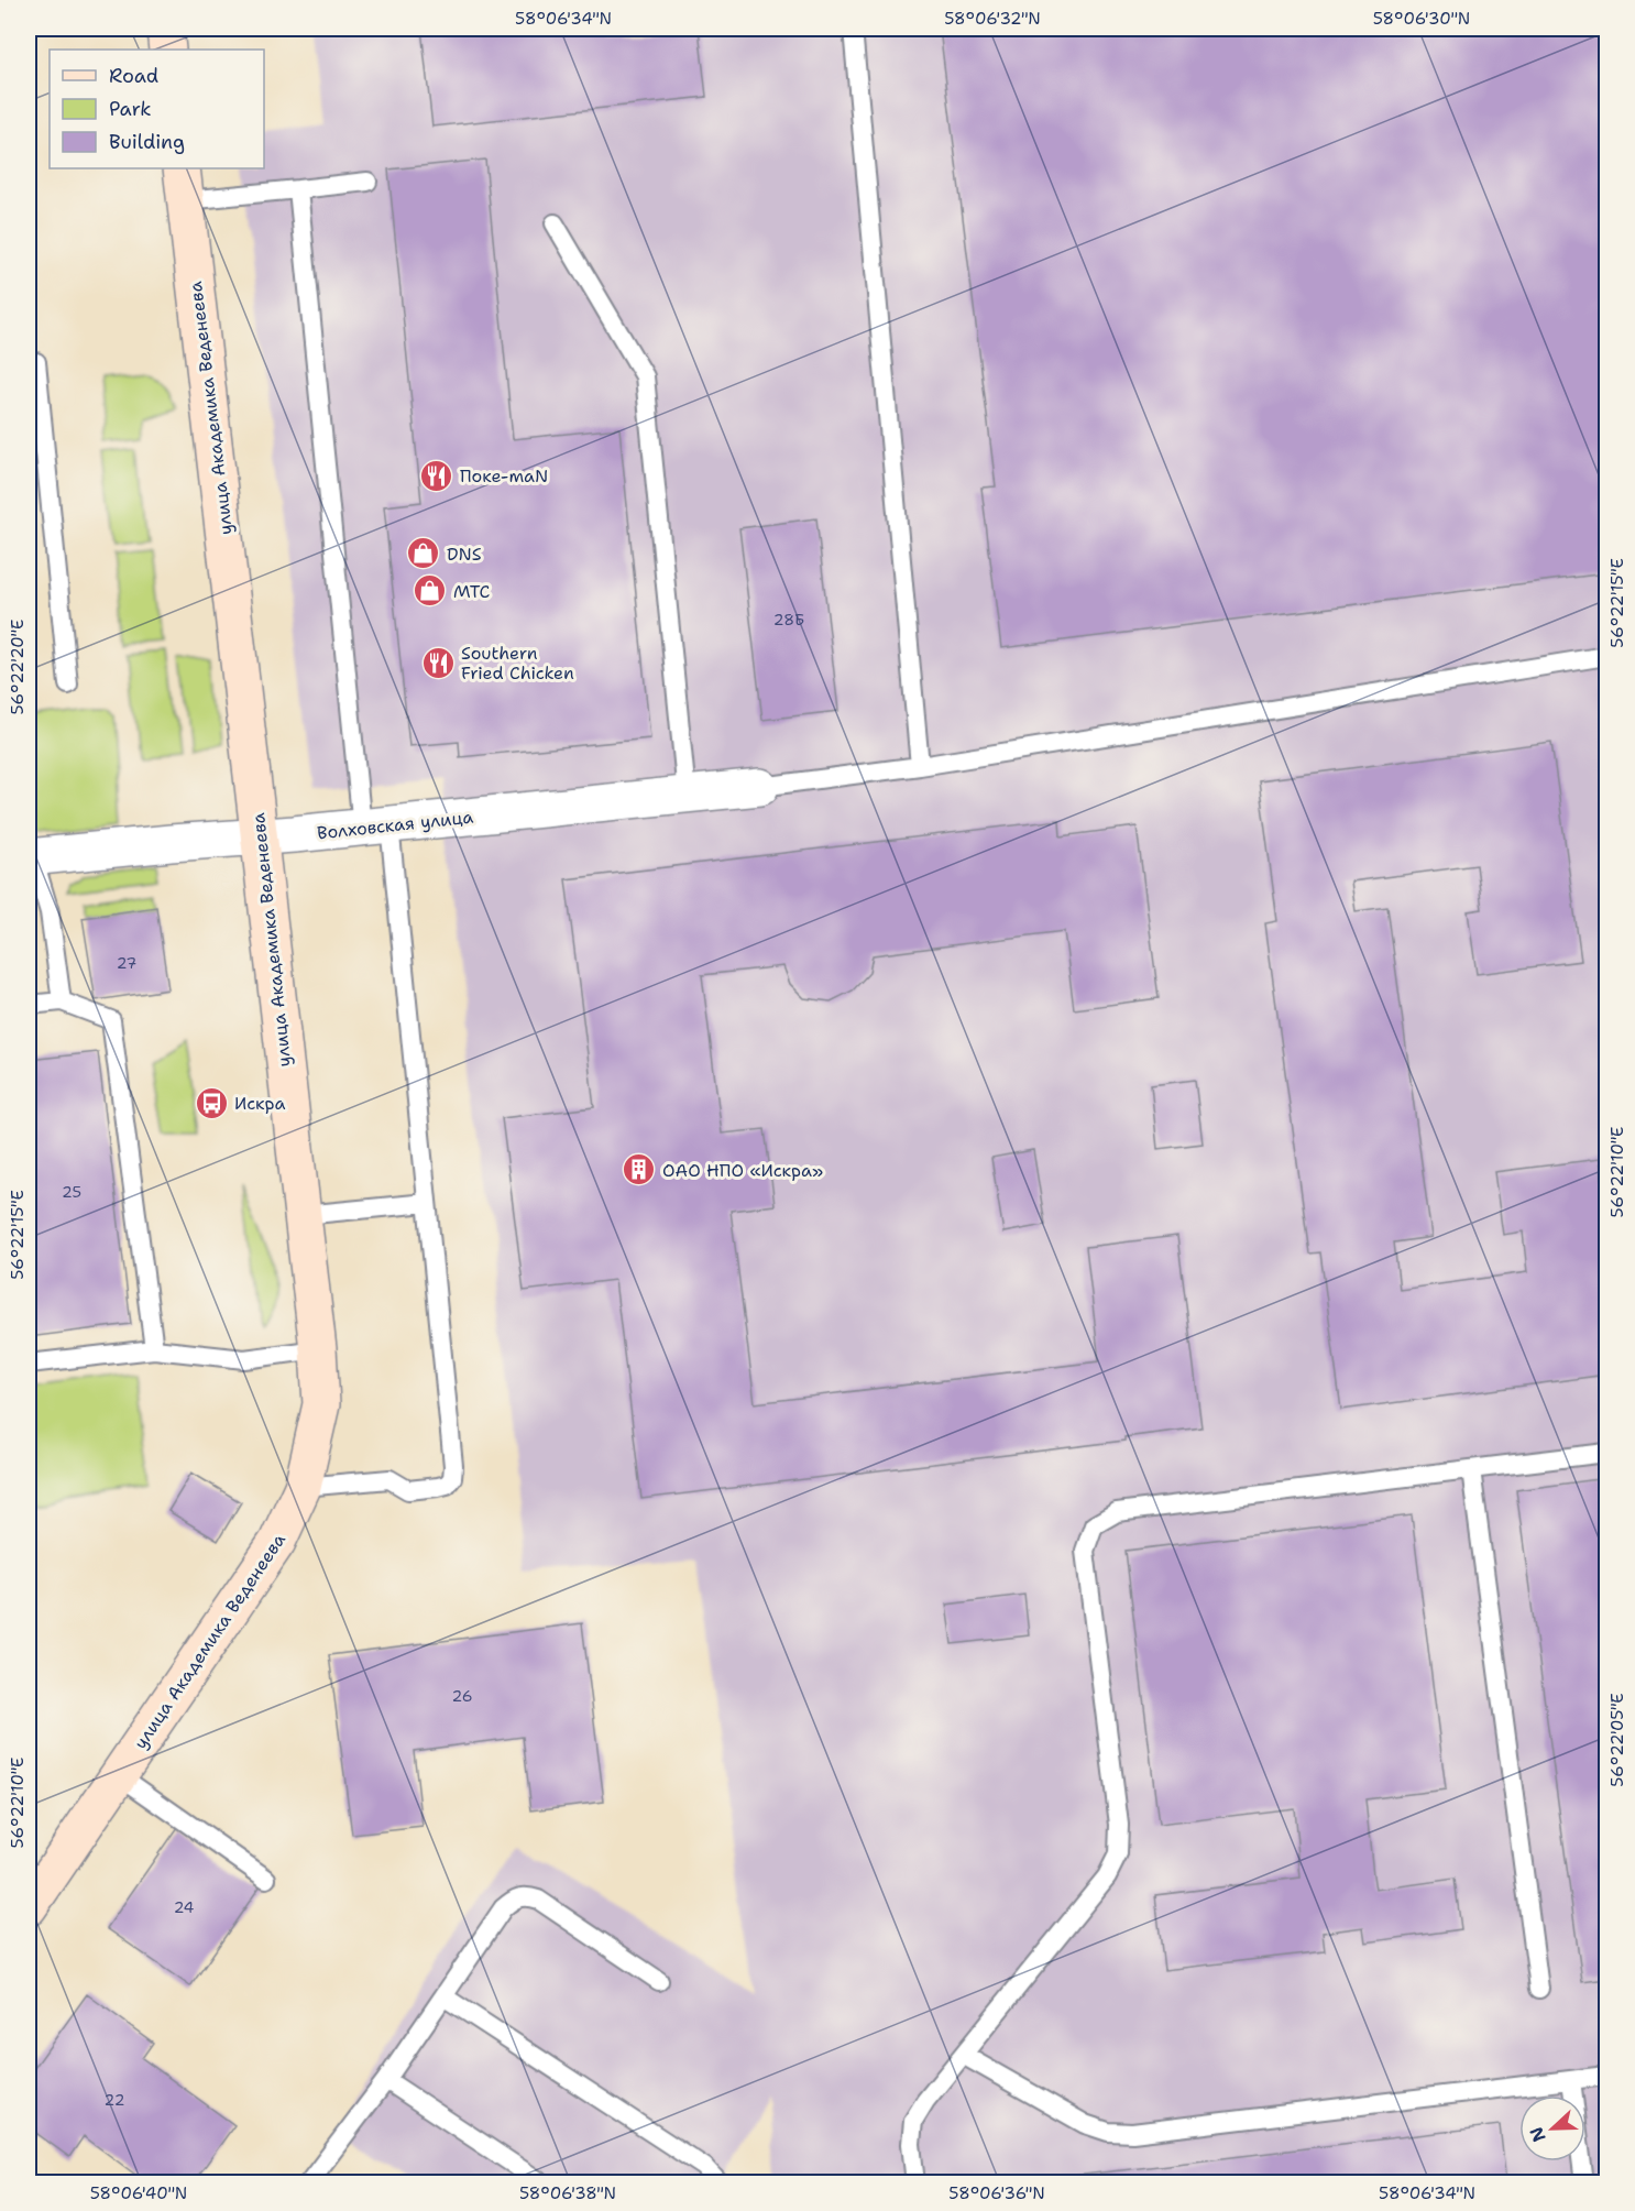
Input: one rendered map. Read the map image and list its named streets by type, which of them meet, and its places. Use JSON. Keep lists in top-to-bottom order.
{
  "streets": {
    "street": ["улица Академика Веденеева", "Волховская улица"]
  },
  "crossings": [
    ["улица Академика Веденеева", "Волховская улица"]
  ],
  "places": {
    "restaurant": ["Поке-maN", "Southern Fried Chicken"],
    "shop": ["DNS", "МТС"],
    "bus stop": ["Искра"],
    "building": ["ОАО НПО «Искра»"]
  },
  "house_numbers": [
    "28Б",
    "27",
    "25",
    "26",
    "24",
    "22"
  ],
  "legend": ["Road", "Park", "Building"],
  "north": "left",
  "coordinates": [
    "58°06'34\"N",
    "58°06'32\"N",
    "58°06'30\"N",
    "56°22'15\"E",
    "56°22'20\"E",
    "56°22'10\"E",
    "56°22'05\"E",
    "58°06'40\"N",
    "58°06'38\"N",
    "58°06'36\"N"
  ]
}
